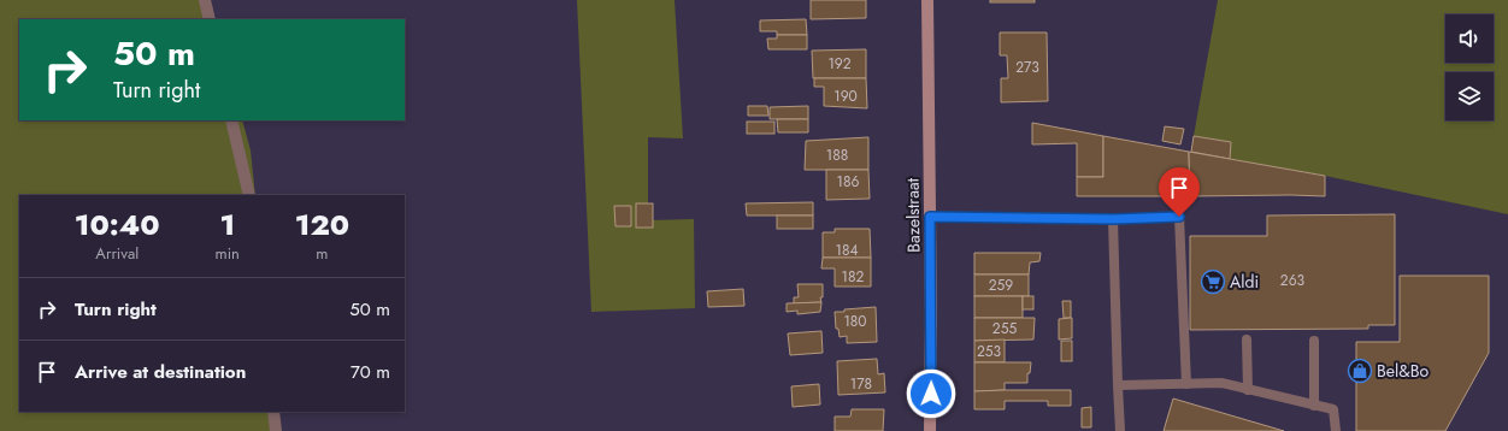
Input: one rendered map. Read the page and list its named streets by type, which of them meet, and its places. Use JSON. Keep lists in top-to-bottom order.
{
  "streets": {
    "main road": ["Bazelstraat"]
  },
  "places": {
    "supermarket": ["Aldi"],
    "shop": ["Bel&Bo"]
  },
  "house_numbers": [
    "192",
    "273",
    "190",
    "188",
    "186",
    "184",
    "182",
    "263",
    "259",
    "180",
    "255",
    "253",
    "178"
  ],
  "page": {
    "turn": ["50 m", "Turn right"],
    "eta": [
      "10:40",
      "Arrival",
      "1",
      "min",
      "120",
      "m"
    ],
    "list": [
      {
        "name": "Turn right",
        "value": "50 m"
      },
      {
        "name": "Arrive at destination",
        "value": "70 m"
      }
    ]
  }
}
